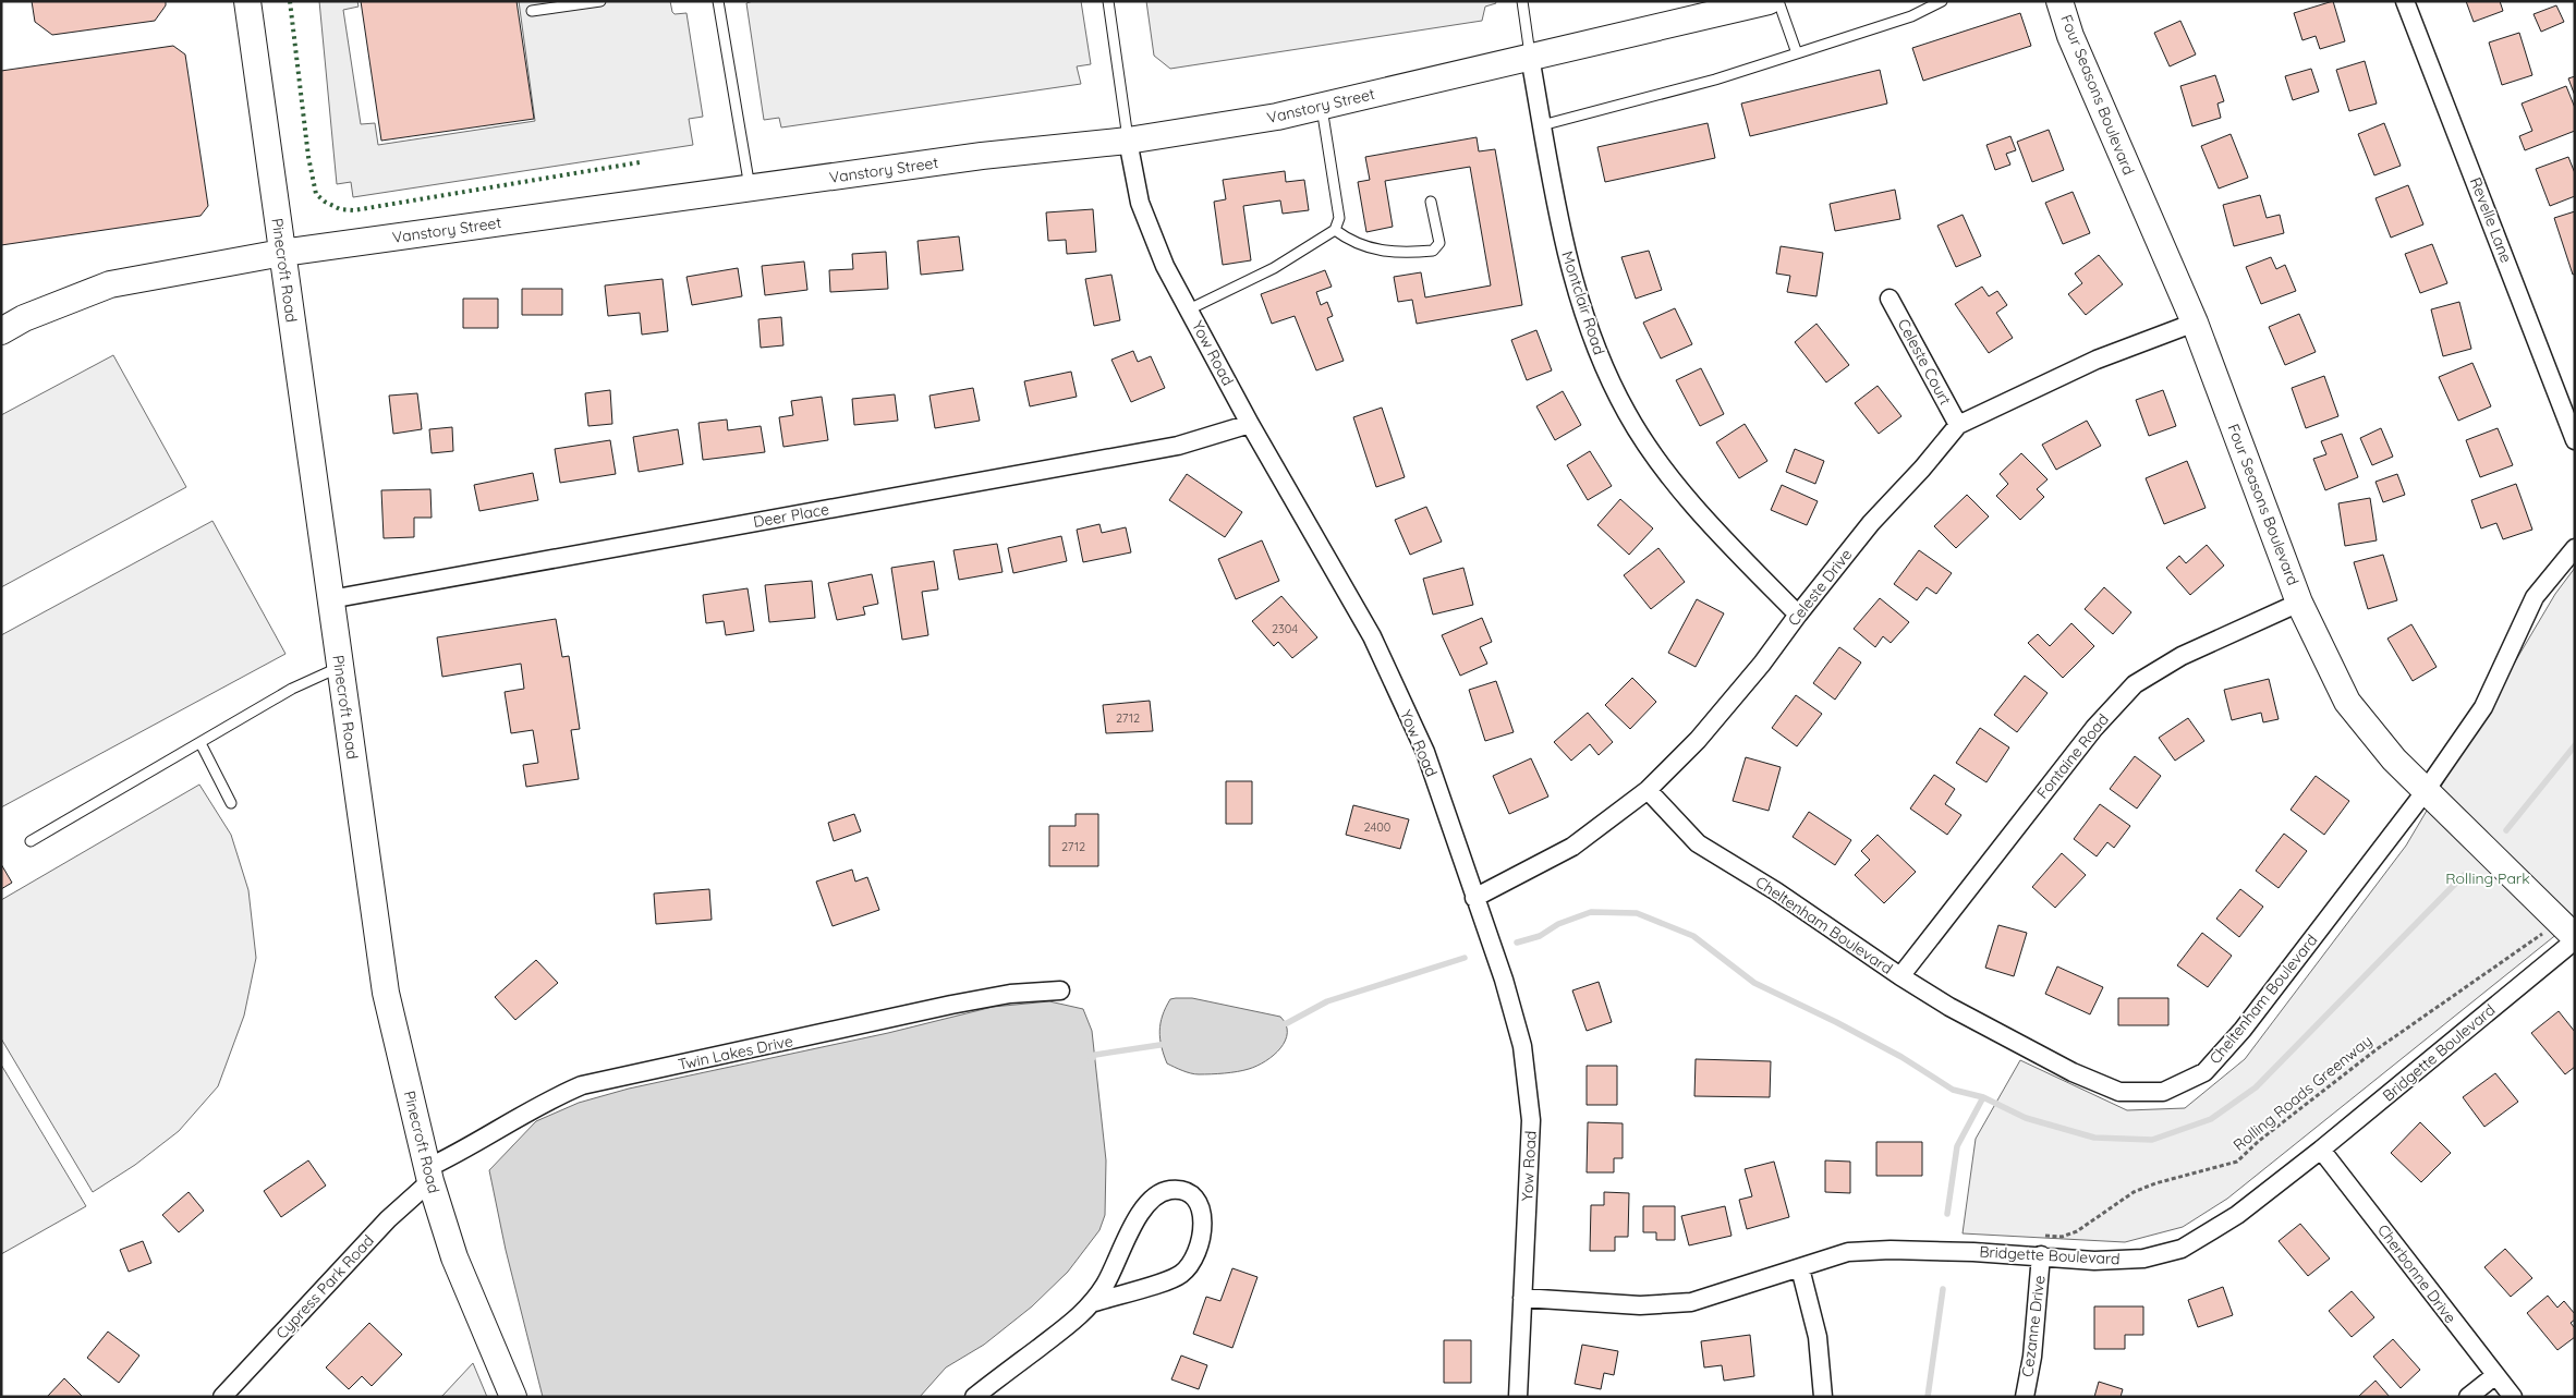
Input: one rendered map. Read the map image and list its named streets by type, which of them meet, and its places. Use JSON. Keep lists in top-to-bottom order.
{
  "streets": {
    "street": [
      "Four Seasons Boulevard",
      "Vanstory Street",
      "Revelle Lane",
      "Pinecroft Road",
      "Montclair Road",
      "Yow Road",
      "Celeste Court",
      "Deer Place",
      "Celeste Drive",
      "Fontaine Road",
      "Cheltenham Boulevard",
      "Twin Lakes Drive",
      "Bridgette Boulevard",
      "Cherbonne Drive",
      "Cypress Park Road",
      "Cezanne Drive"
    ],
    "path": ["Rolling Roads Greenway"]
  },
  "crossings": [
    ["Four Seasons Boulevard", "Celeste Drive"],
    ["Four Seasons Boulevard", "Fontaine Road"],
    ["Four Seasons Boulevard", "Cheltenham Boulevard"],
    ["Four Seasons Boulevard", "Bridgette Boulevard"],
    ["Four Seasons Boulevard", "Rolling Roads Greenway"],
    ["Vanstory Street", "Pinecroft Road"],
    ["Vanstory Street", "Montclair Road"],
    ["Vanstory Street", "Yow Road"],
    ["Pinecroft Road", "Deer Place"],
    ["Pinecroft Road", "Twin Lakes Drive"],
    ["Pinecroft Road", "Cypress Park Road"],
    ["Montclair Road", "Celeste Drive"],
    ["Yow Road", "Deer Place"],
    ["Yow Road", "Celeste Drive"],
    ["Yow Road", "Bridgette Boulevard"],
    ["Celeste Court", "Celeste Drive"],
    ["Celeste Drive", "Cheltenham Boulevard"],
    ["Fontaine Road", "Cheltenham Boulevard"],
    ["Twin Lakes Drive", "Cypress Park Road"],
    ["Bridgette Boulevard", "Rolling Roads Greenway"],
    ["Bridgette Boulevard", "Cherbonne Drive"],
    ["Bridgette Boulevard", "Cezanne Drive"]
  ],
  "parks": ["Rolling Park"],
  "house_numbers": [
    "2304",
    "2712",
    "2400",
    "2712"
  ]
}
